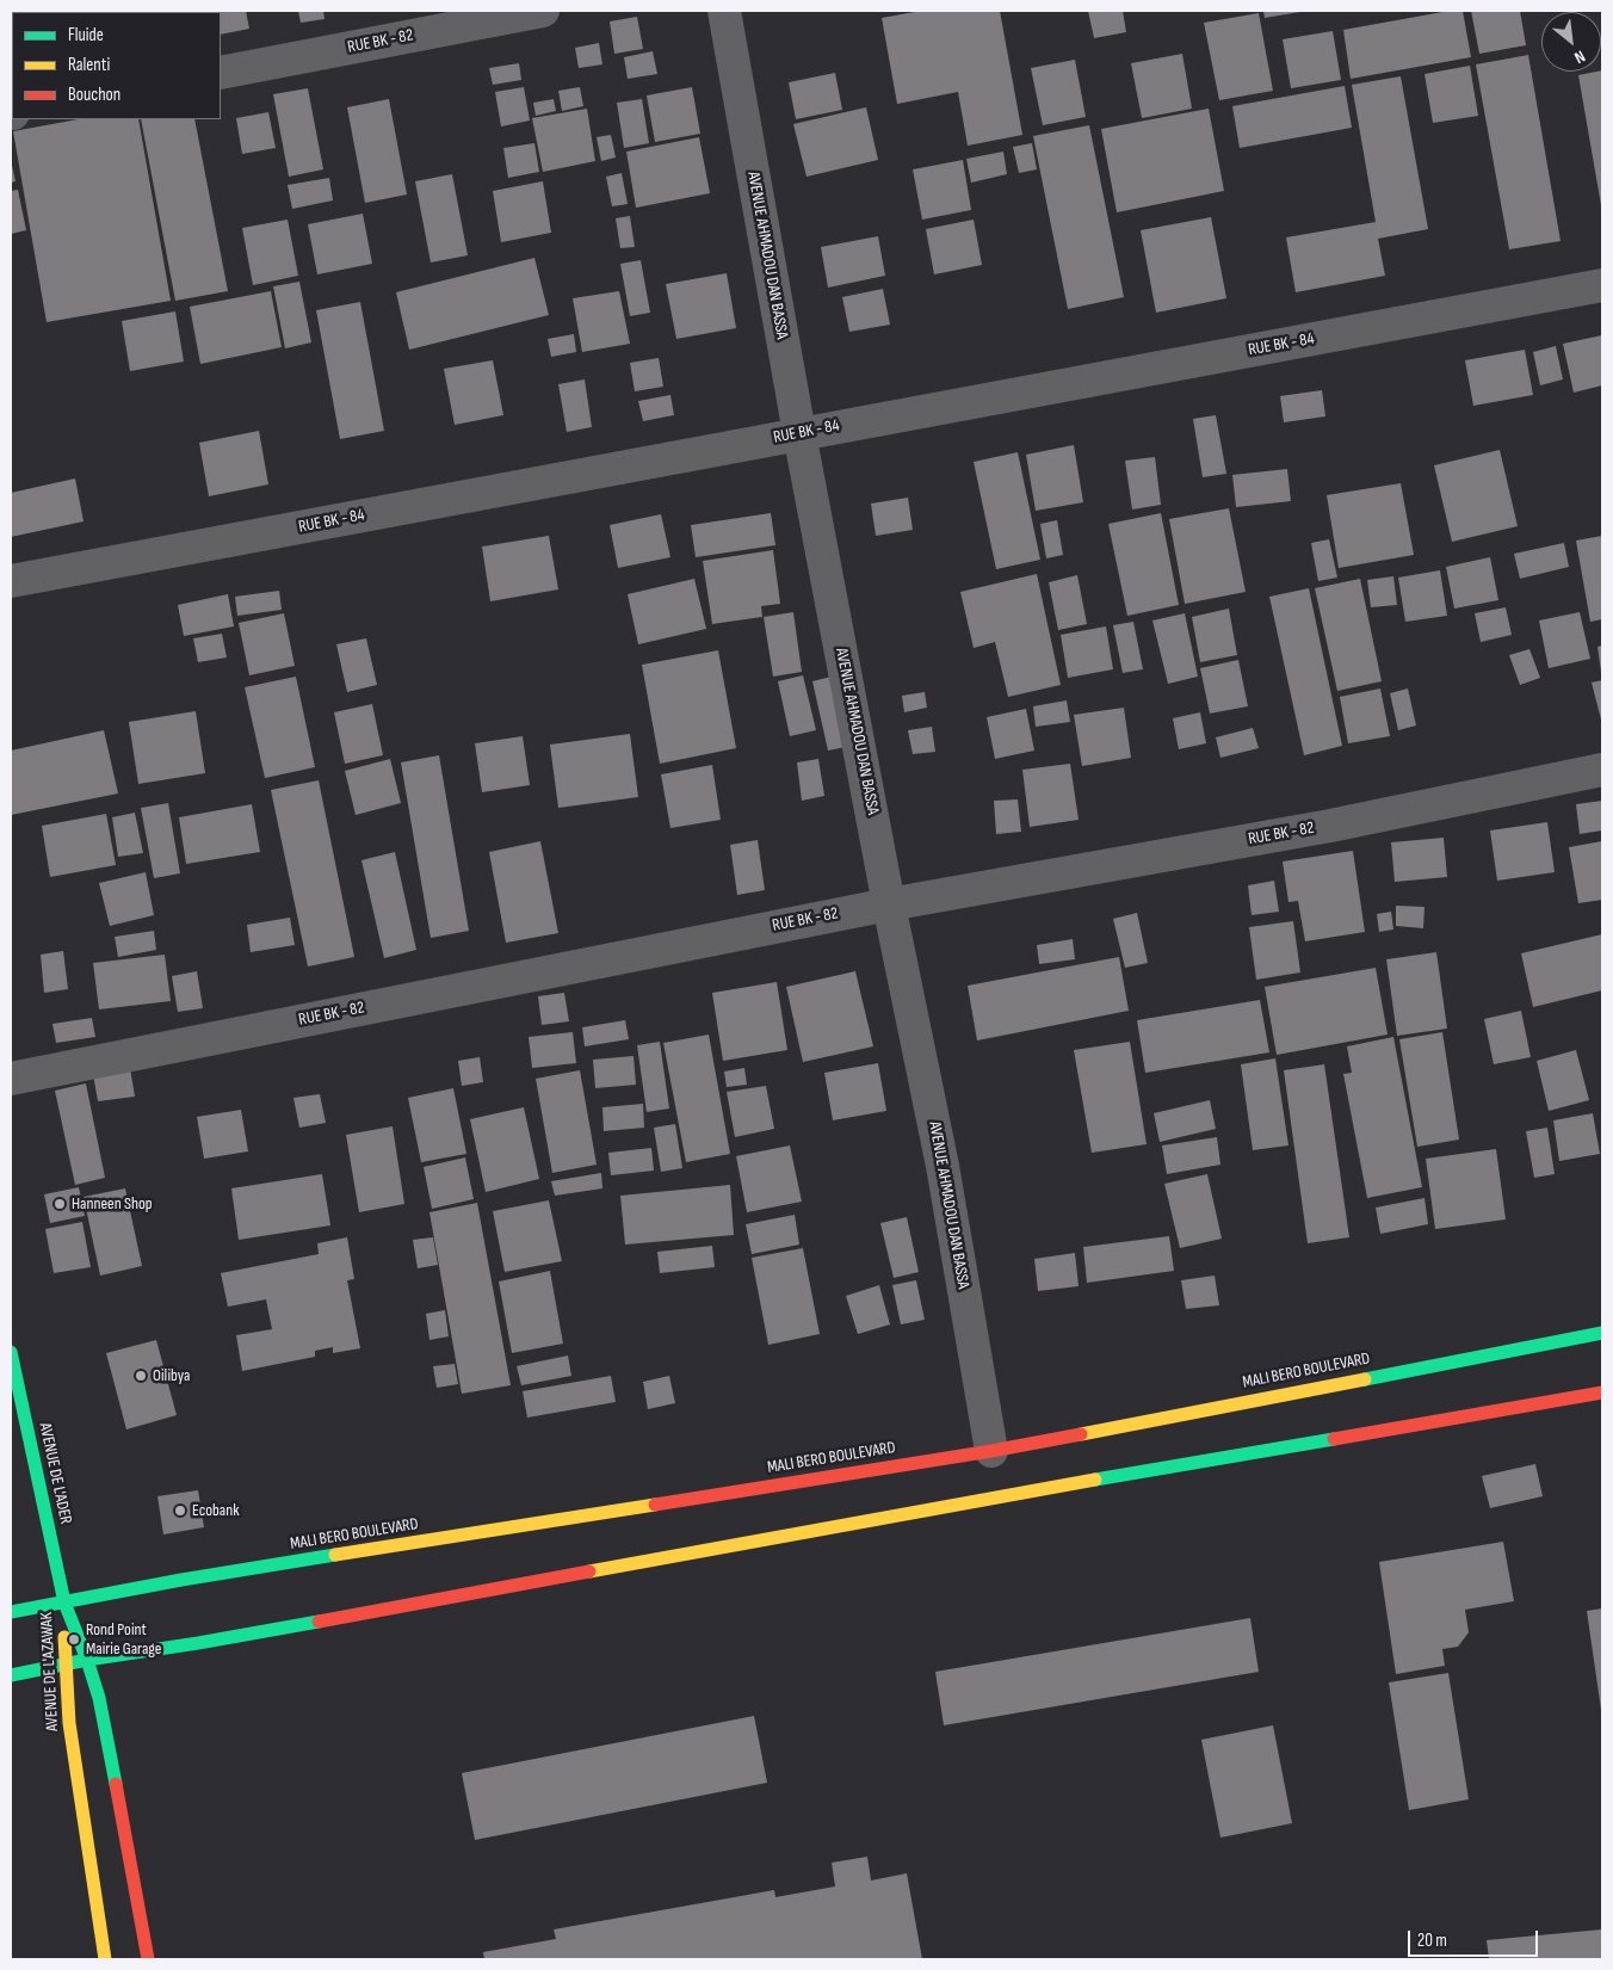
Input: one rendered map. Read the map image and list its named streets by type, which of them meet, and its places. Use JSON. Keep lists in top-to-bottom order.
{
  "streets": {
    "main road": ["MALI BERO BOULEVARD", "AVENUE DE L'ADER", "AVENUE DE L'AZAWAK"],
    "street": ["RUE BK - 82", "AVENUE AHMADOU DAN BASSA", "RUE BK - 84"]
  },
  "crossings": [
    ["RUE BK - 82", "AVENUE AHMADOU DAN BASSA"],
    ["AVENUE AHMADOU DAN BASSA", "RUE BK - 84"],
    ["AVENUE AHMADOU DAN BASSA", "MALI BERO BOULEVARD"],
    ["MALI BERO BOULEVARD", "AVENUE DE L'ADER"],
    ["MALI BERO BOULEVARD", "AVENUE DE L'AZAWAK"],
    ["AVENUE DE L'ADER", "AVENUE DE L'AZAWAK"]
  ],
  "places": [
    "Hanneen Shop",
    "Oilibya",
    "Ecobank",
    "Rond Point Mairie Garage"
  ],
  "legend": ["Fluide", "Ralenti", "Bouchon"],
  "scale_bar": "20 m",
  "north": "bottom right"
}
